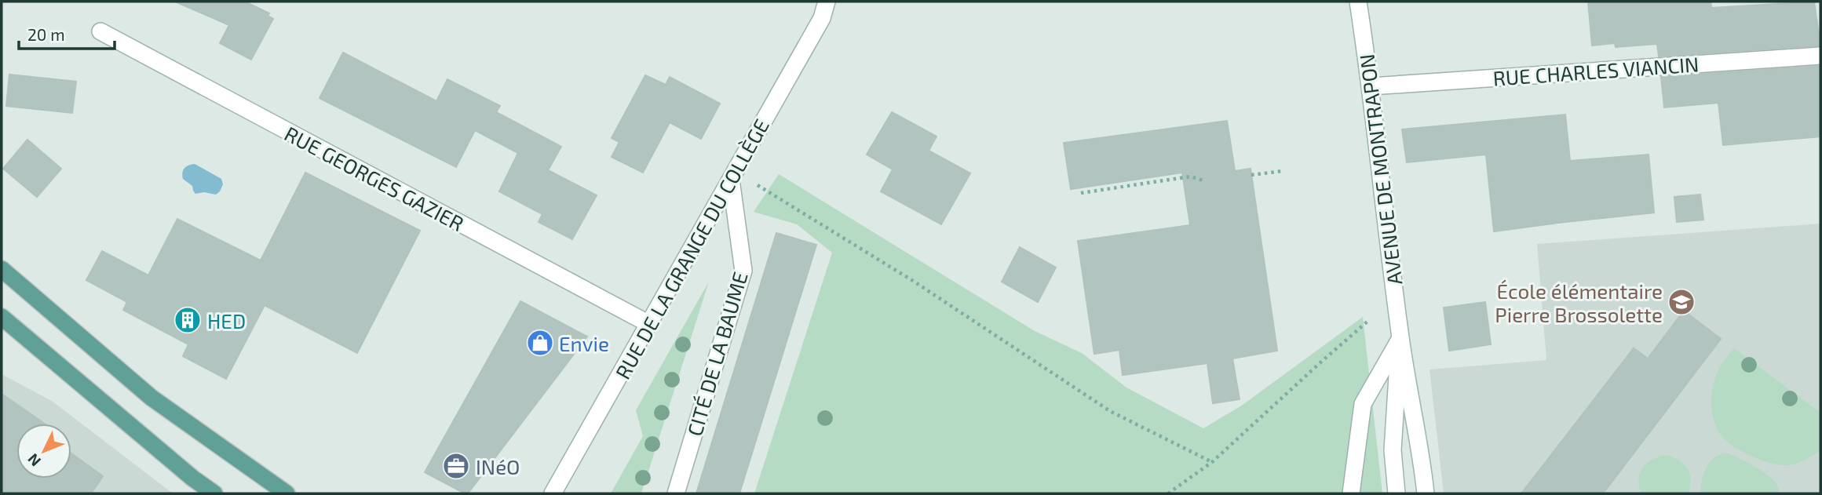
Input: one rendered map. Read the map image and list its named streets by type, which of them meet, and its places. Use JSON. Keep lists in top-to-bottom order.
{
  "streets": {
    "street": [
      "RUE CHARLES VIANCIN",
      "AVENUE DE MONTRAPON",
      "RUE GEORGES GAZIER",
      "RUE DE LA GRANGE DU COLLÈGE",
      "CITÉ DE LA BAUME"
    ]
  },
  "crossings": [
    ["RUE CHARLES VIANCIN", "AVENUE DE MONTRAPON"],
    ["RUE GEORGES GAZIER", "RUE DE LA GRANGE DU COLLÈGE"],
    ["RUE DE LA GRANGE DU COLLÈGE", "CITÉ DE LA BAUME"]
  ],
  "places": {
    "school or university": ["École élémentaire Pierre Brossolette"],
    "building": ["HED"],
    "shop": ["Envie"],
    "office": ["INéO"]
  },
  "scale_bar": "20 m",
  "north": "bottom left"
}
